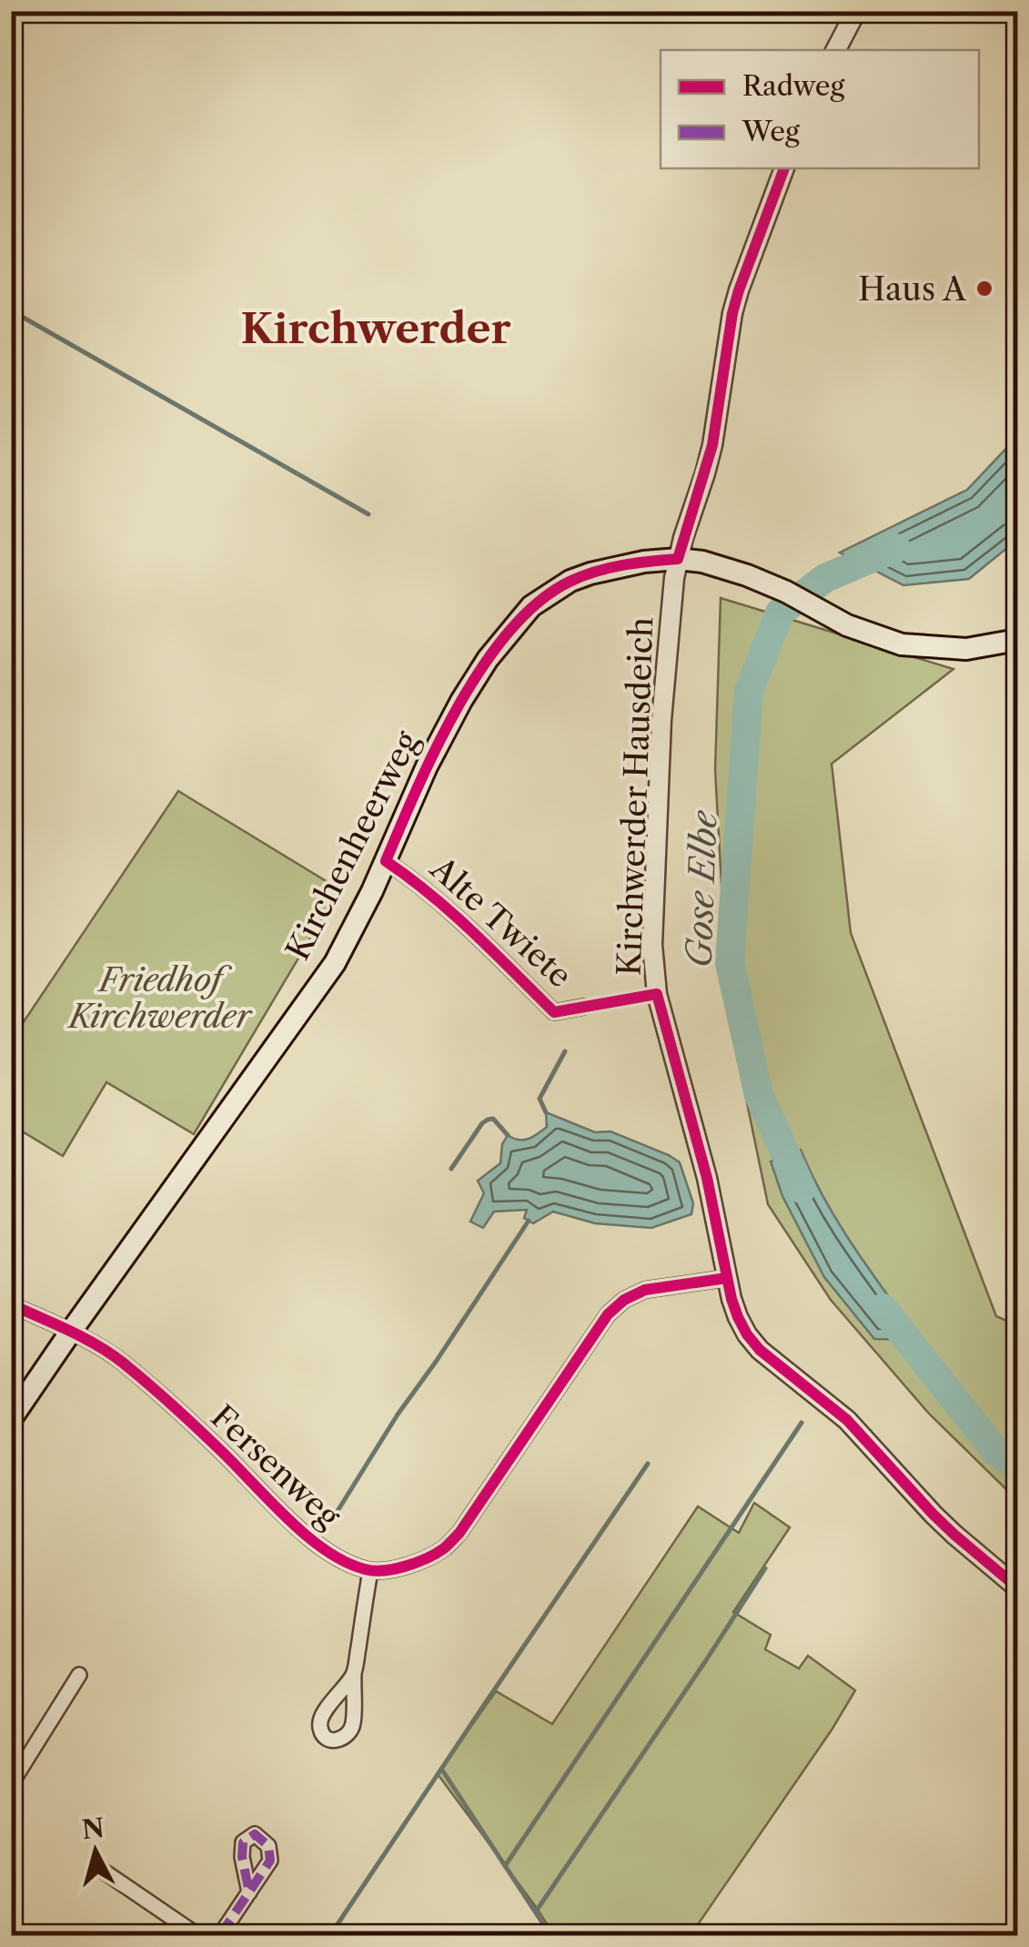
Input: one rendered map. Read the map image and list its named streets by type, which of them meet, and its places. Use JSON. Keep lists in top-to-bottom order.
{
  "streets": {
    "main road": ["Kirchenheerweg"],
    "street": ["Kirchwerder Hausdeich", "Alte Twiete", "Fersenweg"]
  },
  "crossings": [
    ["Kirchwerder Hausdeich", "Kirchenheerweg"],
    ["Kirchenheerweg", "Alte Twiete"],
    ["Kirchenheerweg", "Fersenweg"]
  ],
  "districts": ["Kirchwerder"],
  "water": ["Gose Elbe"],
  "parks": ["Friedhof Kirchwerder"],
  "places": ["Haus A"],
  "legend": ["Radweg", "Weg"],
  "north": "top"
}
